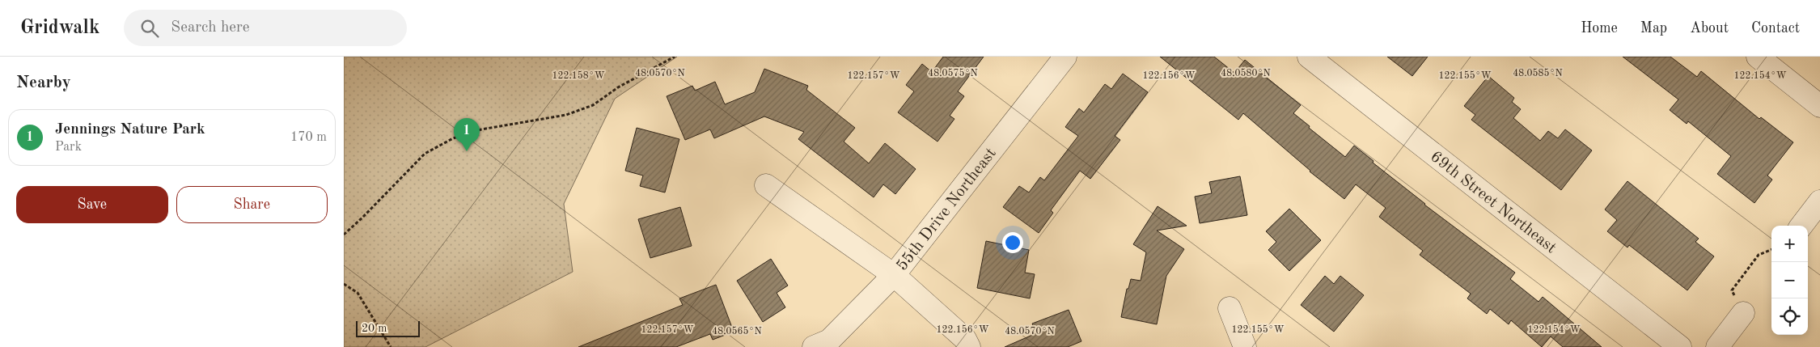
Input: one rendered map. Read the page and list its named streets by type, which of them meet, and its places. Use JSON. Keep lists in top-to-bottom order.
{
  "streets": {
    "street": ["69th Street Northeast", "55th Drive Northeast"]
  },
  "scale_bar": "20 m",
  "page": {
    "header": "Gridwalk",
    "search": "Search here",
    "nav": [
      "Home",
      "Map",
      "About",
      "Contact"
    ],
    "heading": "Nearby",
    "list": [
      {
        "mark": "1",
        "name": "Jennings Nature Park",
        "note": "Park",
        "value": "170 m"
      }
    ],
    "pins": "1",
    "buttons": ["Save", "Share"],
    "map_buttons": ["+", "−"],
    "scale": "20 m"
  },
  "coordinates": [
    "48.0570°N",
    "48.0575°N",
    "48.0580°N",
    "48.0585°N",
    "122.158°W",
    "122.157°W",
    "122.156°W",
    "122.155°W",
    "122.154°W",
    "48.0565°N"
  ]
}
